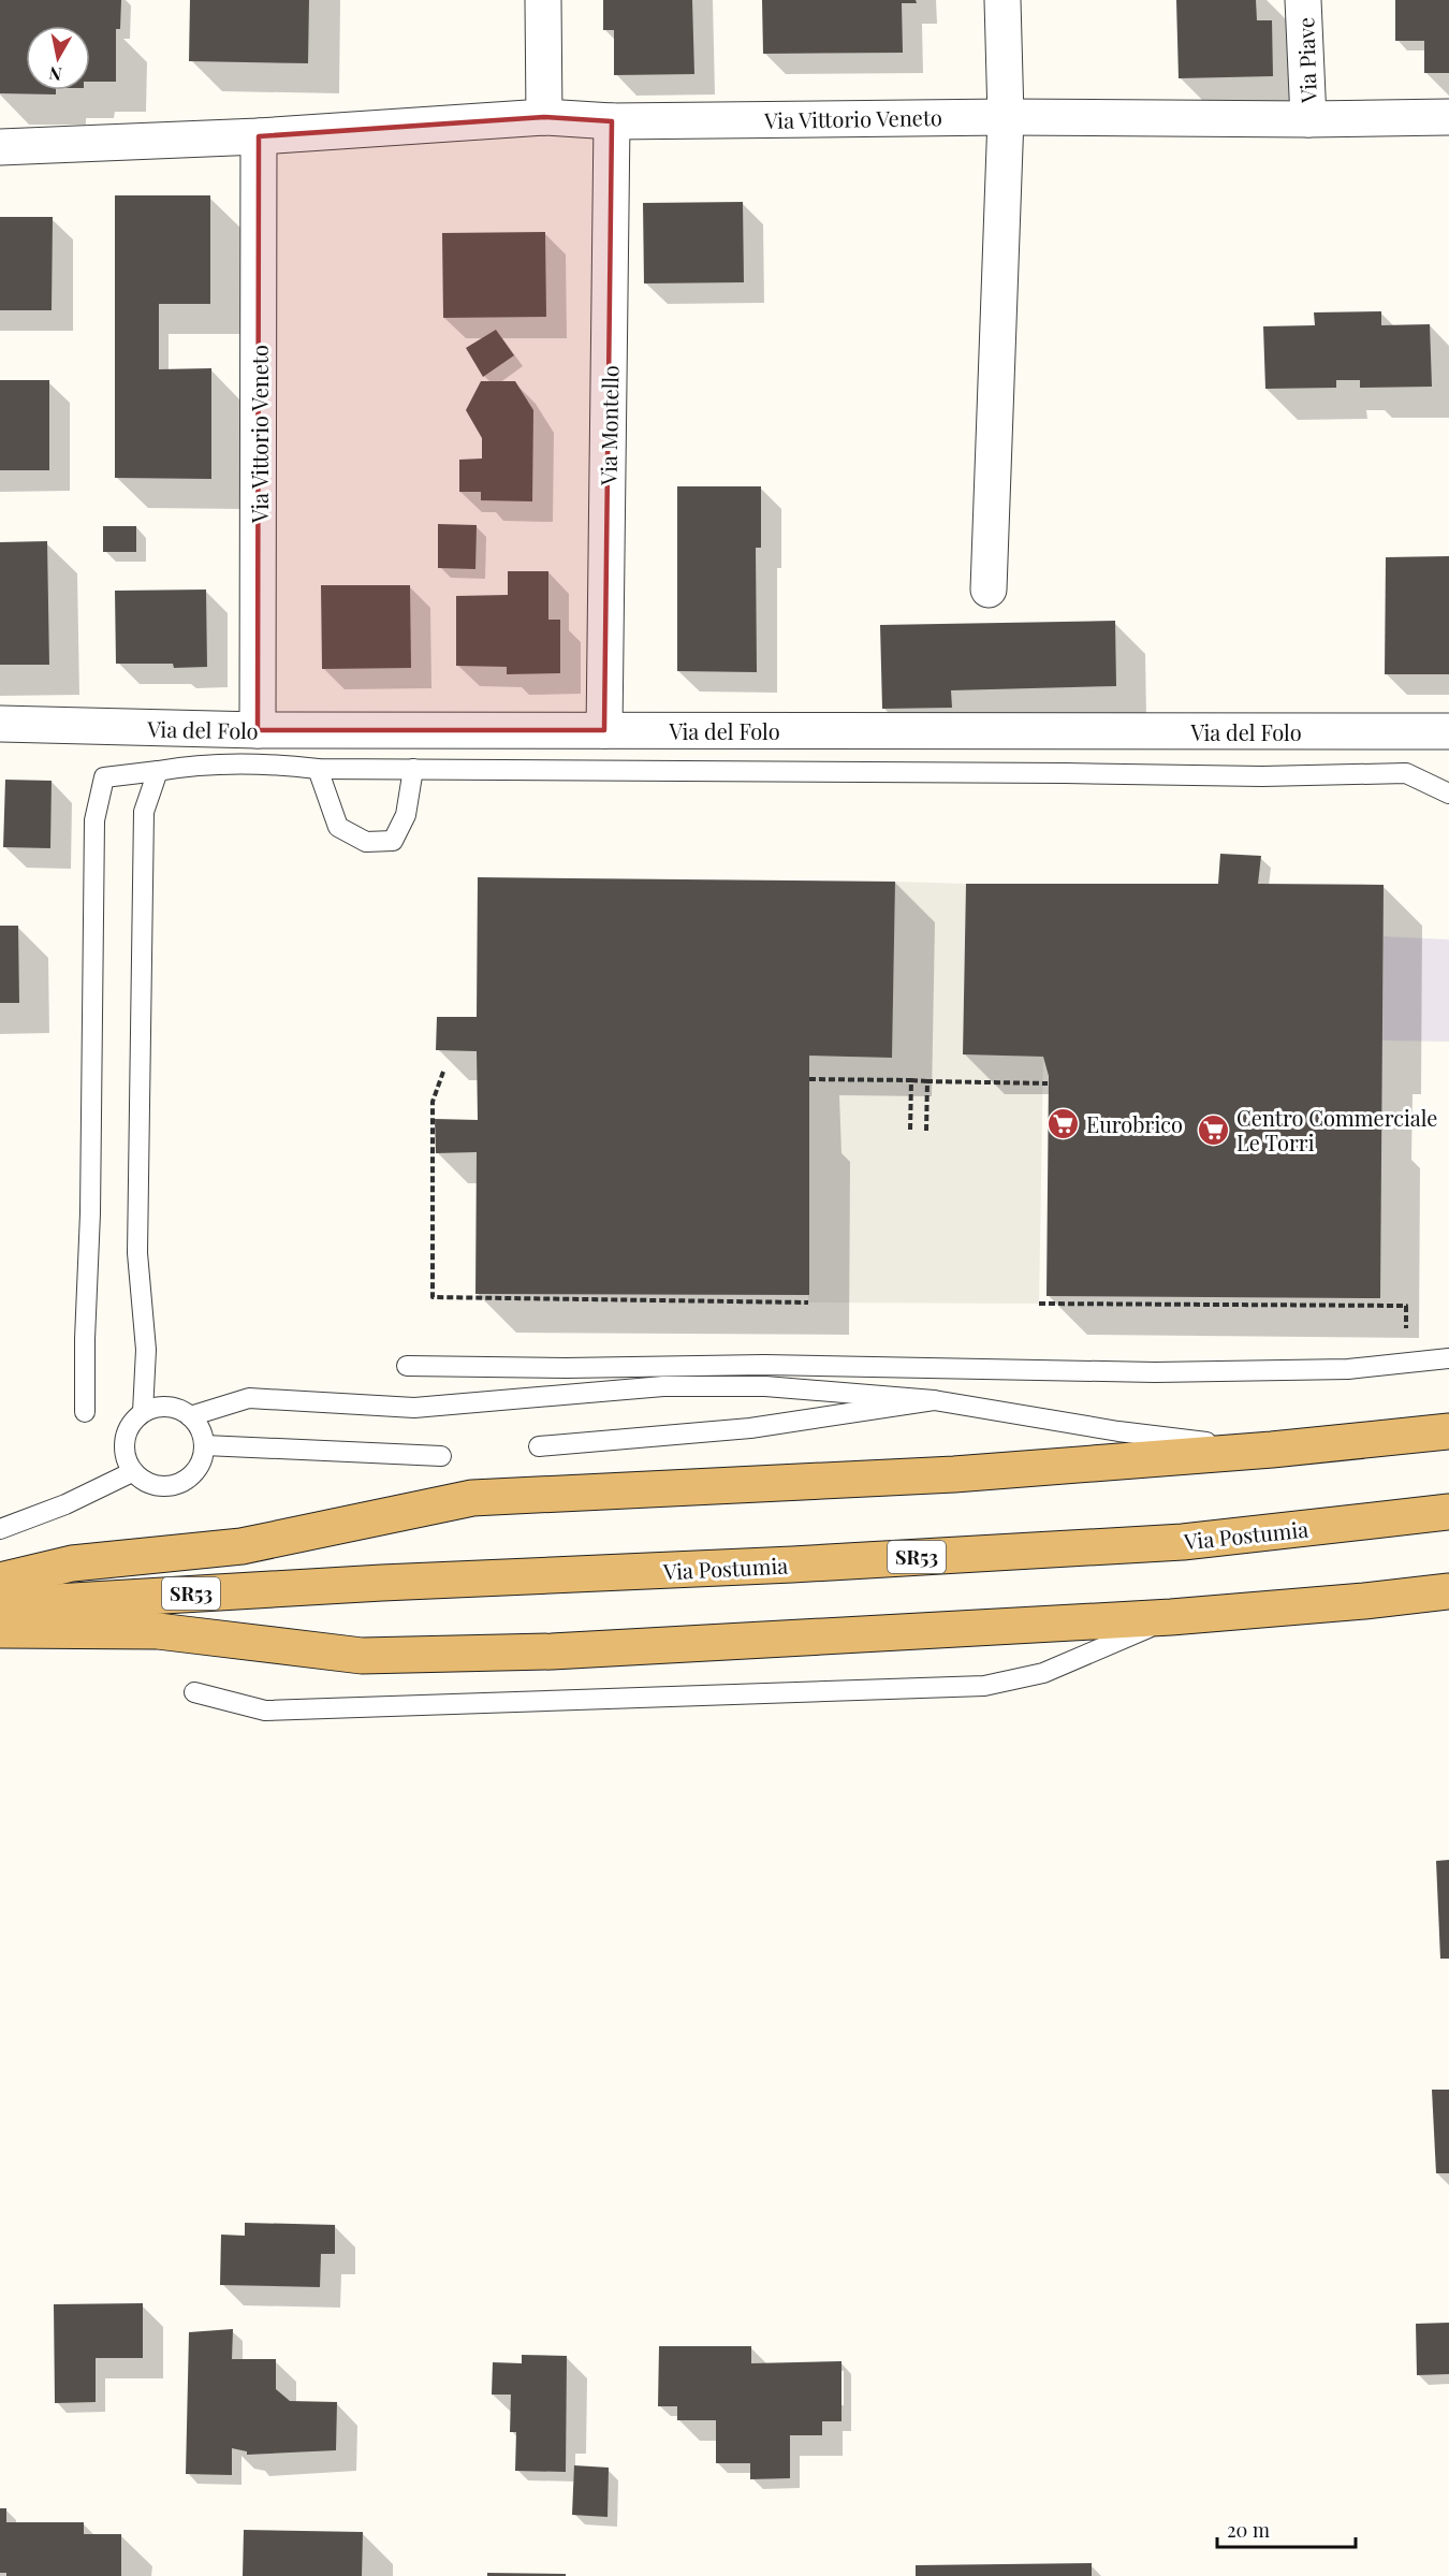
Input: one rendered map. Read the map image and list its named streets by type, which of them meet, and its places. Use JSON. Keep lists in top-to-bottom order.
{
  "streets": {
    "highway": ["Via Postumia", "SR53"],
    "street": [
      "Via Piave",
      "Via Vittorio Veneto",
      "Via Montello",
      "Via del Folo"
    ]
  },
  "crossings": [
    ["Via Piave", "Via Vittorio Veneto"],
    ["Via Vittorio Veneto", "Via Montello"],
    ["Via Vittorio Veneto", "Via del Folo"],
    ["Via Montello", "Via del Folo"]
  ],
  "places": {
    "supermarket": ["Eurobrico", "Centro Commerciale Le Torri"]
  },
  "scale_bar": "20 m",
  "north": "bottom"
}
